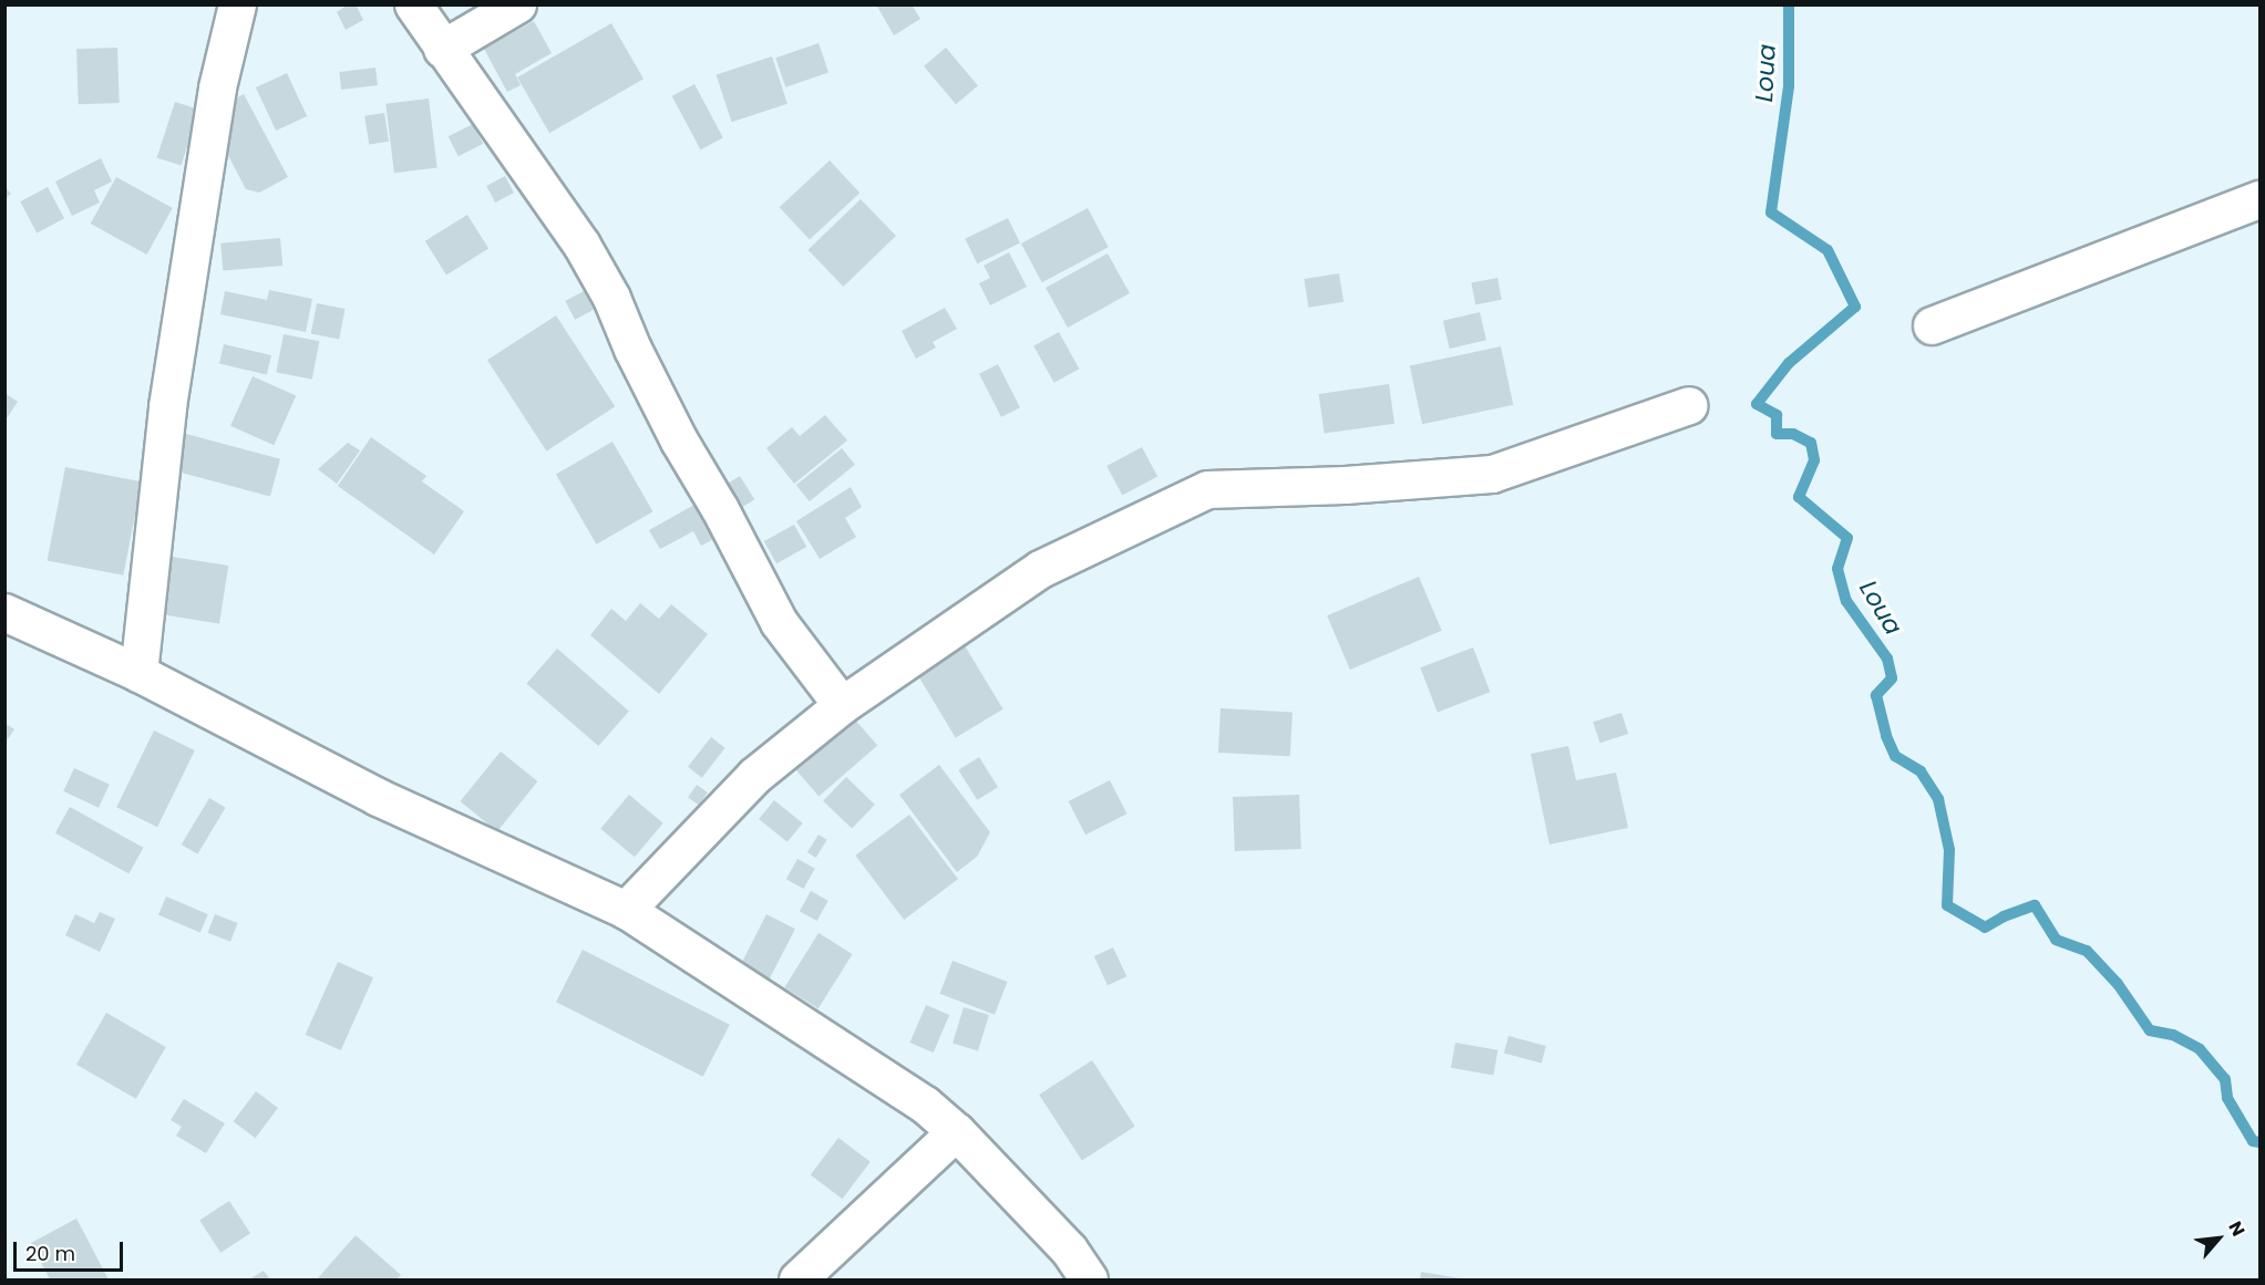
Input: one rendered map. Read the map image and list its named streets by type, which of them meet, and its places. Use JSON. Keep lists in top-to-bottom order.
{
  "water": ["Loua"],
  "scale_bar": "20 m",
  "north": "top right"
}
